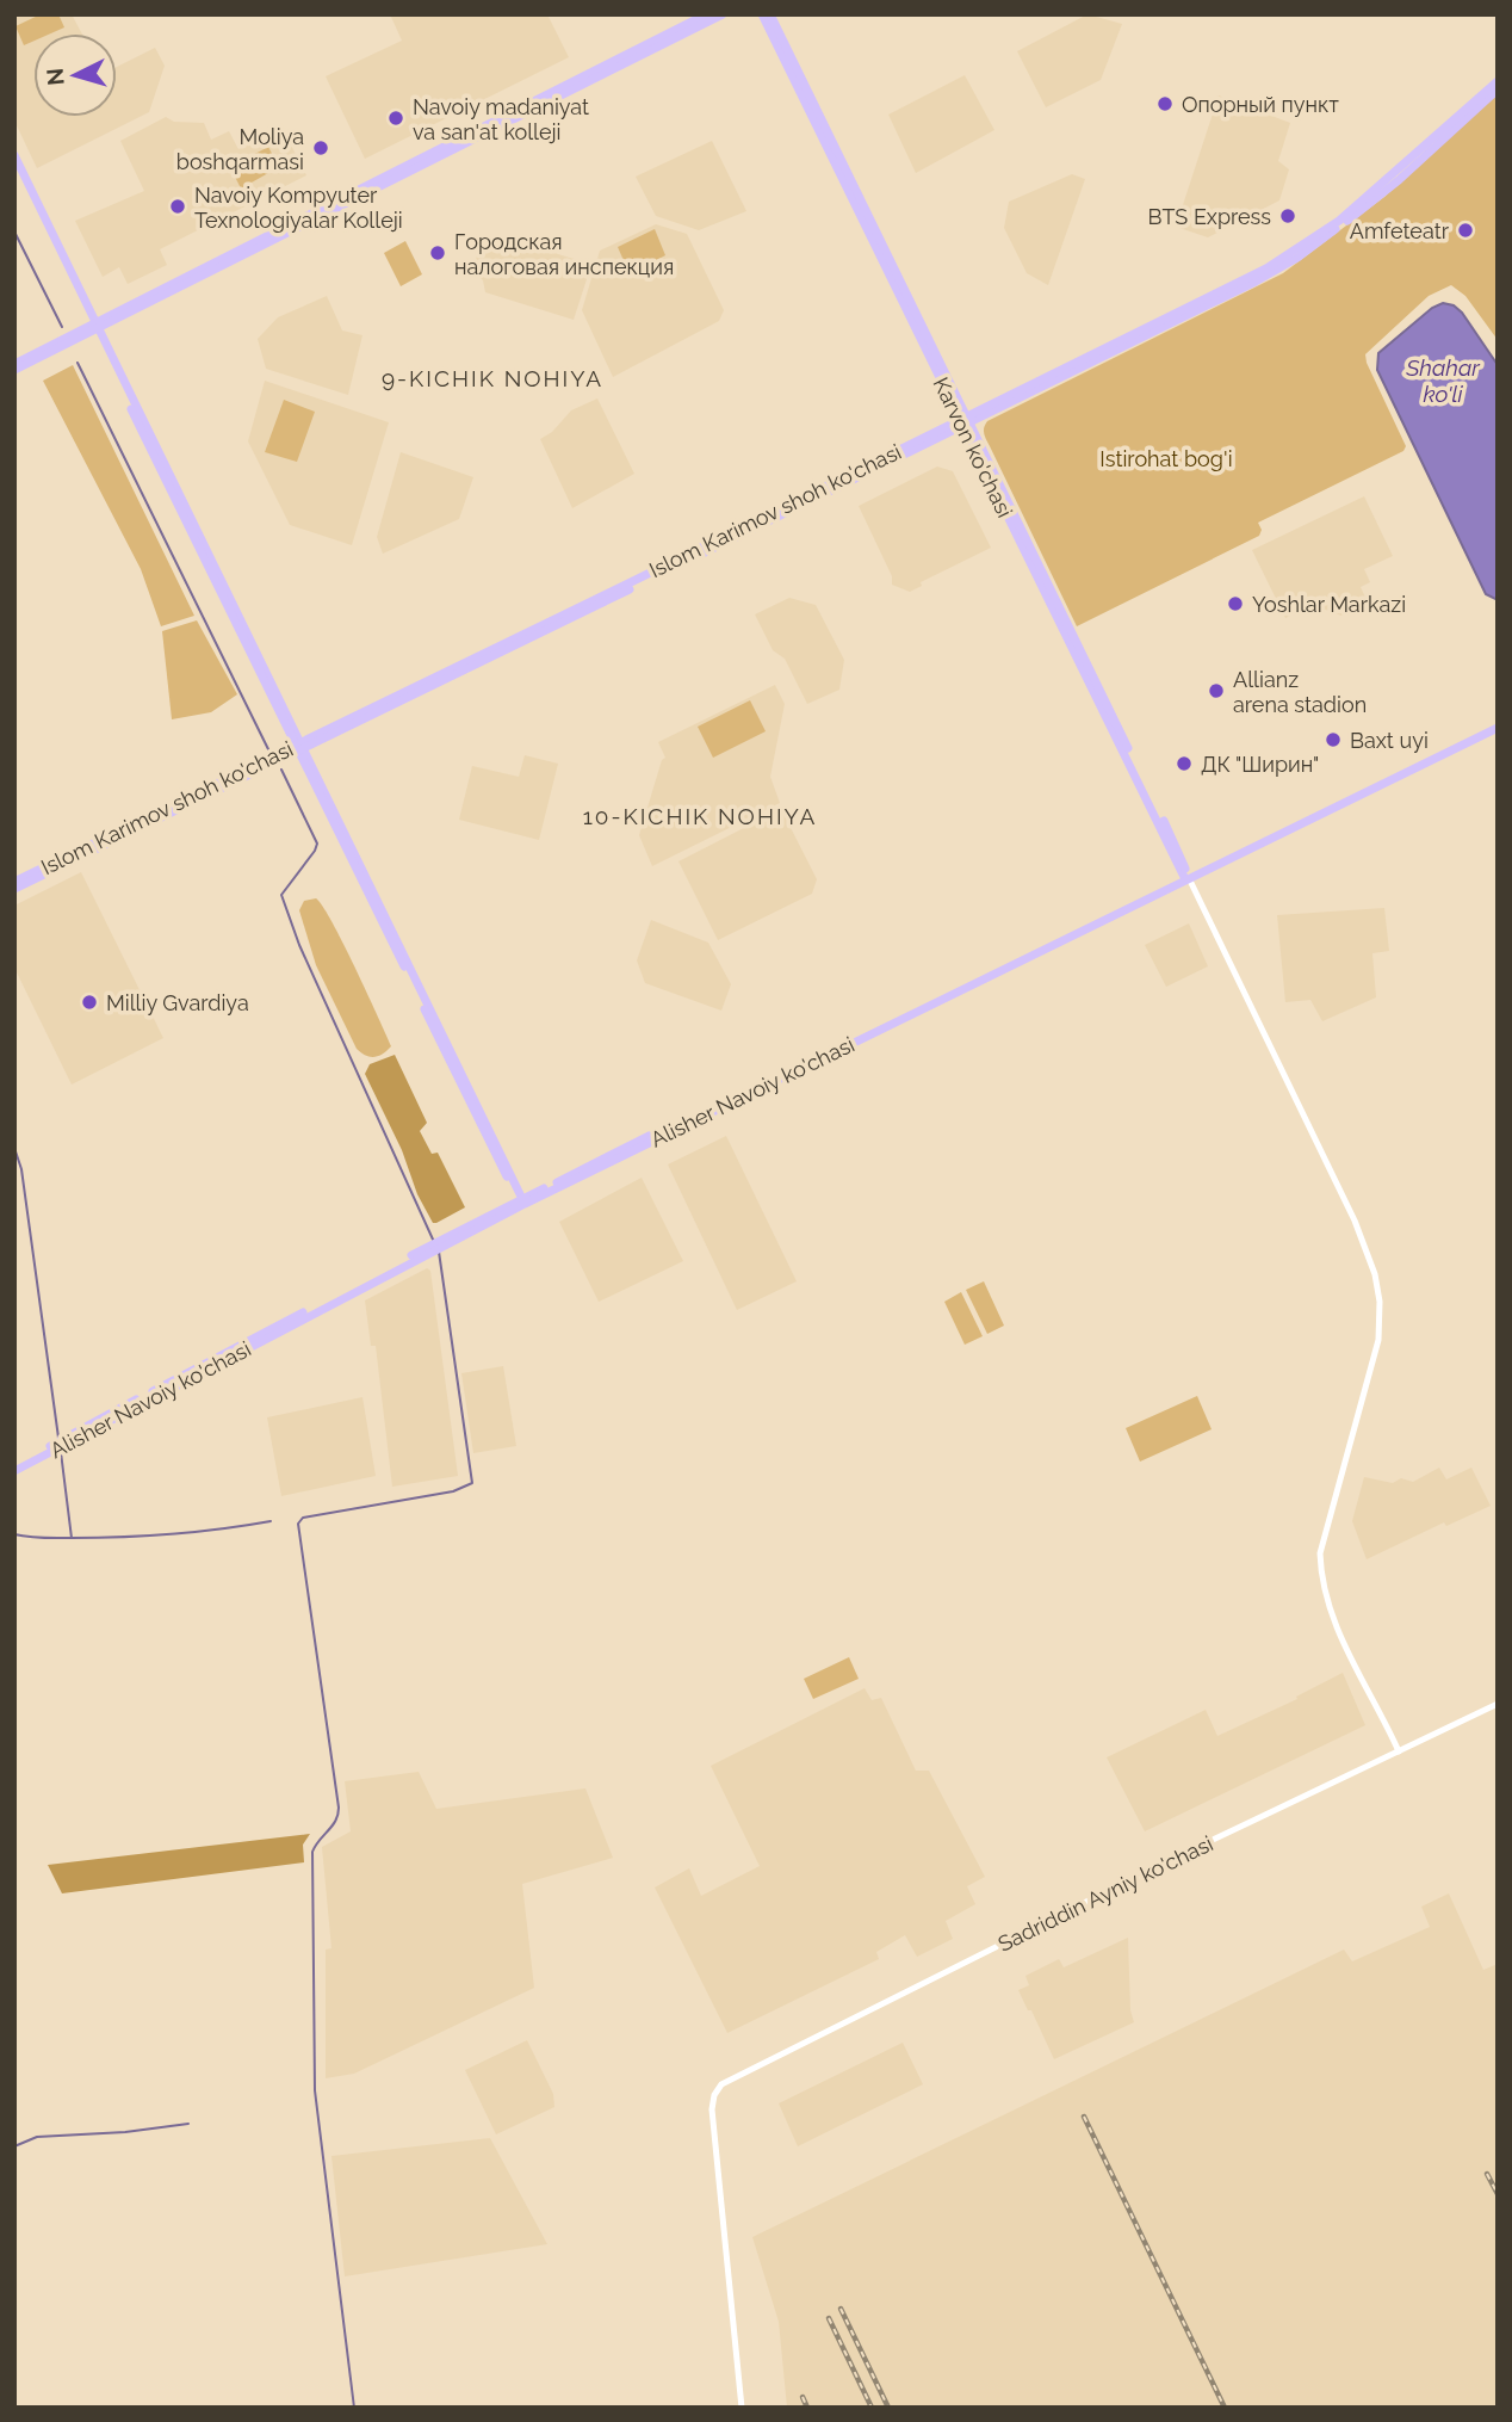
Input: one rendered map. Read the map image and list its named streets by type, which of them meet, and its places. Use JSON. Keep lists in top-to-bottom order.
{
  "streets": {
    "main road": ["Karvon ko'chasi", "Islom Karimov shoh ko'chasi", "Alisher Navoiy ko'chasi"],
    "street": ["Sadriddin Ayniy ko'chasi"]
  },
  "crossings": [
    ["Karvon ko'chasi", "Islom Karimov shoh ko'chasi"],
    ["Karvon ko'chasi", "Alisher Navoiy ko'chasi"]
  ],
  "districts": ["9-KICHIK NOHIYA", "10-KICHIK NOHIYA"],
  "water": ["Shahar ko'li"],
  "parks": ["Istirohat bog'i"],
  "places": [
    "Опорный пункт",
    "Navoiy madaniyat va san'at kolleji",
    "Moliya boshqarmasi",
    "Navoiy Kompyuter Texnologiyalar Kolleji",
    "BTS Express",
    "Amfeteatr",
    "Городская налоговая инспекция",
    "Yoshlar Markazi",
    "Allianz arena stadion",
    "Baxt uyi",
    "ДК \"Ширин\"",
    "Milliy Gvardiya"
  ],
  "north": "left"
}
